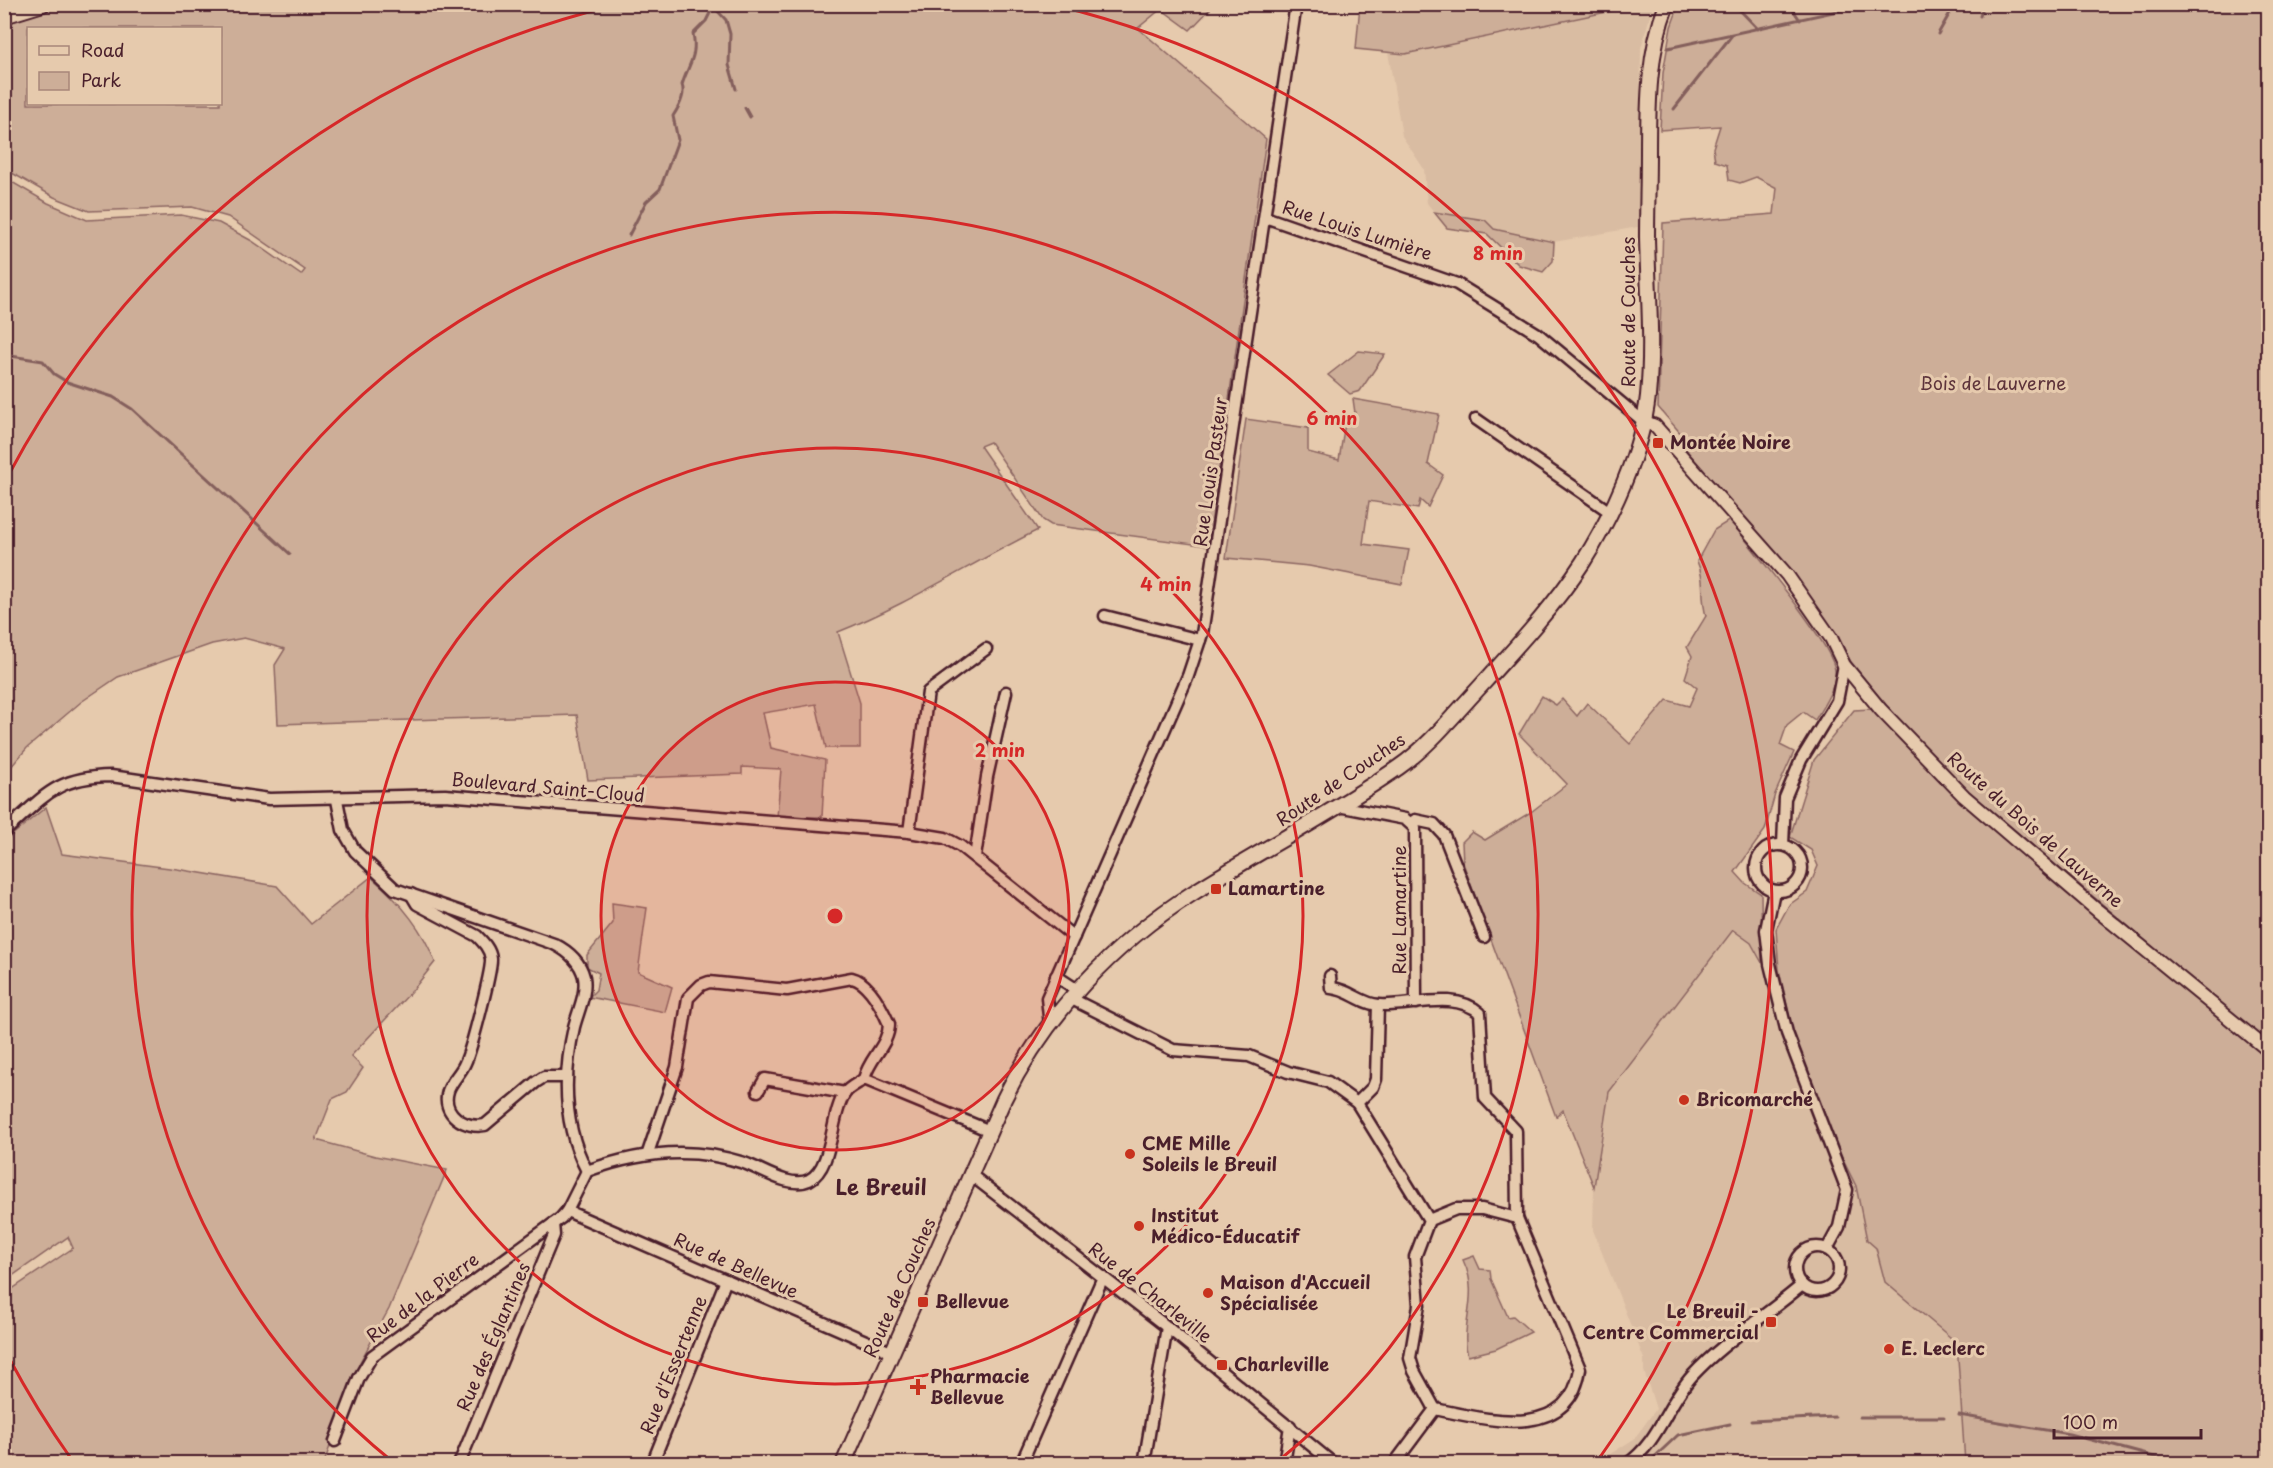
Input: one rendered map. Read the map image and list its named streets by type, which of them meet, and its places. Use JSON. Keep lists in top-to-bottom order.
{
  "streets": {
    "main road": ["Route de Couches"],
    "street": [
      "Rue Louis Lumière",
      "Rue Louis Pasteur",
      "Boulevard Saint-Cloud",
      "Route du Bois de Lauverne",
      "Rue Lamartine",
      "Rue de Bellevue",
      "Rue de Charleville",
      "Rue de la Pierre",
      "Rue des Églantines",
      "Rue d'Essertenne"
    ]
  },
  "crossings": [
    ["Rue Louis Lumière", "Route de Couches"],
    ["Rue Louis Lumière", "Rue Louis Pasteur"],
    ["Rue Louis Lumière", "Route du Bois de Lauverne"],
    ["Route de Couches", "Rue Louis Pasteur"],
    ["Route de Couches", "Route du Bois de Lauverne"],
    ["Route de Couches", "Rue Lamartine"],
    ["Route de Couches", "Rue de Bellevue"],
    ["Route de Couches", "Rue de Charleville"],
    ["Rue Louis Pasteur", "Boulevard Saint-Cloud"],
    ["Rue de Bellevue", "Rue de la Pierre"],
    ["Rue de Bellevue", "Rue d'Essertenne"],
    ["Rue de la Pierre", "Rue des Églantines"]
  ],
  "districts": ["Le Breuil"],
  "parks": ["Bois de Lauverne"],
  "places": {
    "transit": [
      "Montée Noire",
      "Lamartine",
      "Bellevue",
      "Le Breuil - Centre Commercial",
      "Charleville"
    ],
    "other": [
      "Bricomarché",
      "CME Mille Soleils le Breuil",
      "Institut Médico-Éducatif",
      "Maison d'Accueil Spécialisée",
      "E. Leclerc"
    ],
    "health": ["Pharmacie Bellevue"]
  },
  "legend": ["Road", "Park"],
  "scale_bar": "100 m",
  "rings": [
    "8 min",
    "6 min",
    "4 min",
    "2 min"
  ]
}
